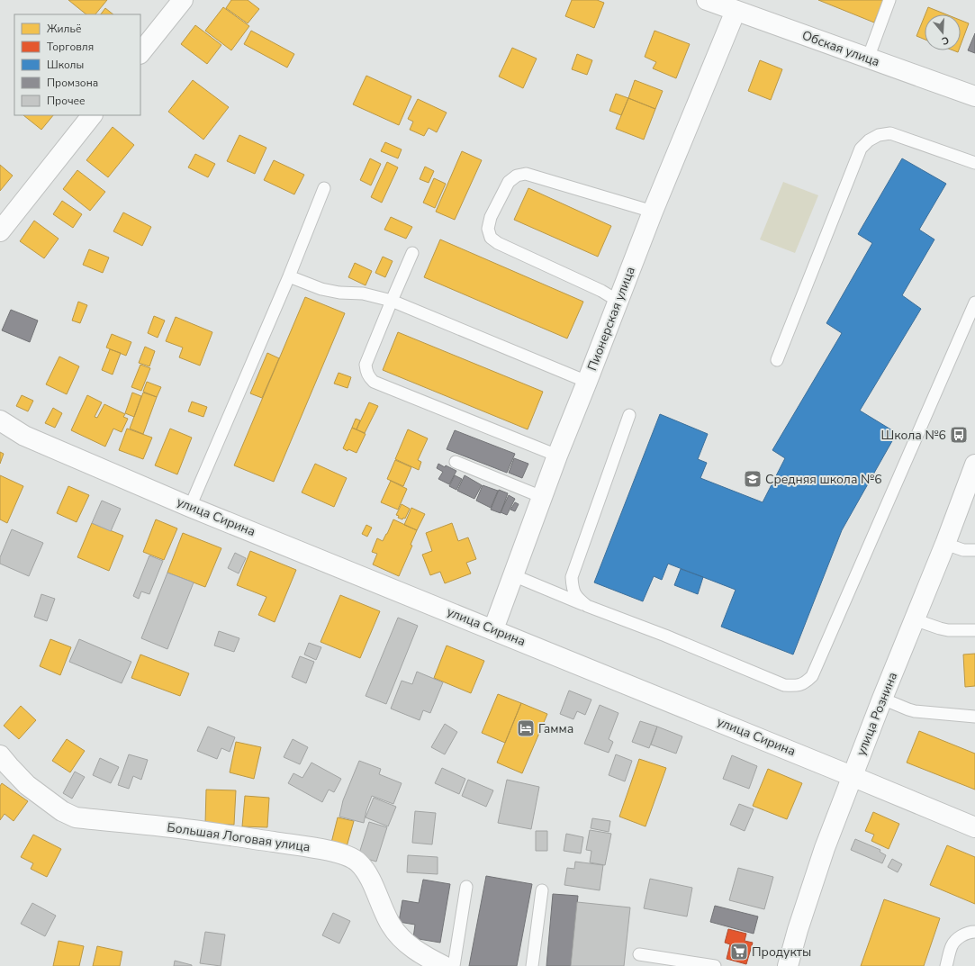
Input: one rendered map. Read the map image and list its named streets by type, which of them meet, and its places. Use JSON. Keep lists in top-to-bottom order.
{
  "streets": {
    "street": [
      "Обская улица",
      "Пионерская улица",
      "улица Сирина",
      "улица Рознина",
      "Большая Логовая улица"
    ]
  },
  "crossings": [
    ["Обская улица", "Пионерская улица"],
    ["Пионерская улица", "улица Сирина"],
    ["улица Сирина", "улица Рознина"]
  ],
  "places": {
    "bus stop": ["Школа №6"],
    "school or university": ["Средняя школа №6"],
    "hotel": ["Гамма"],
    "supermarket": ["Продукты"]
  },
  "legend": [
    "Жильё",
    "Торговля",
    "Школы",
    "Промзона",
    "Прочее"
  ],
  "north": "bottom"
}
